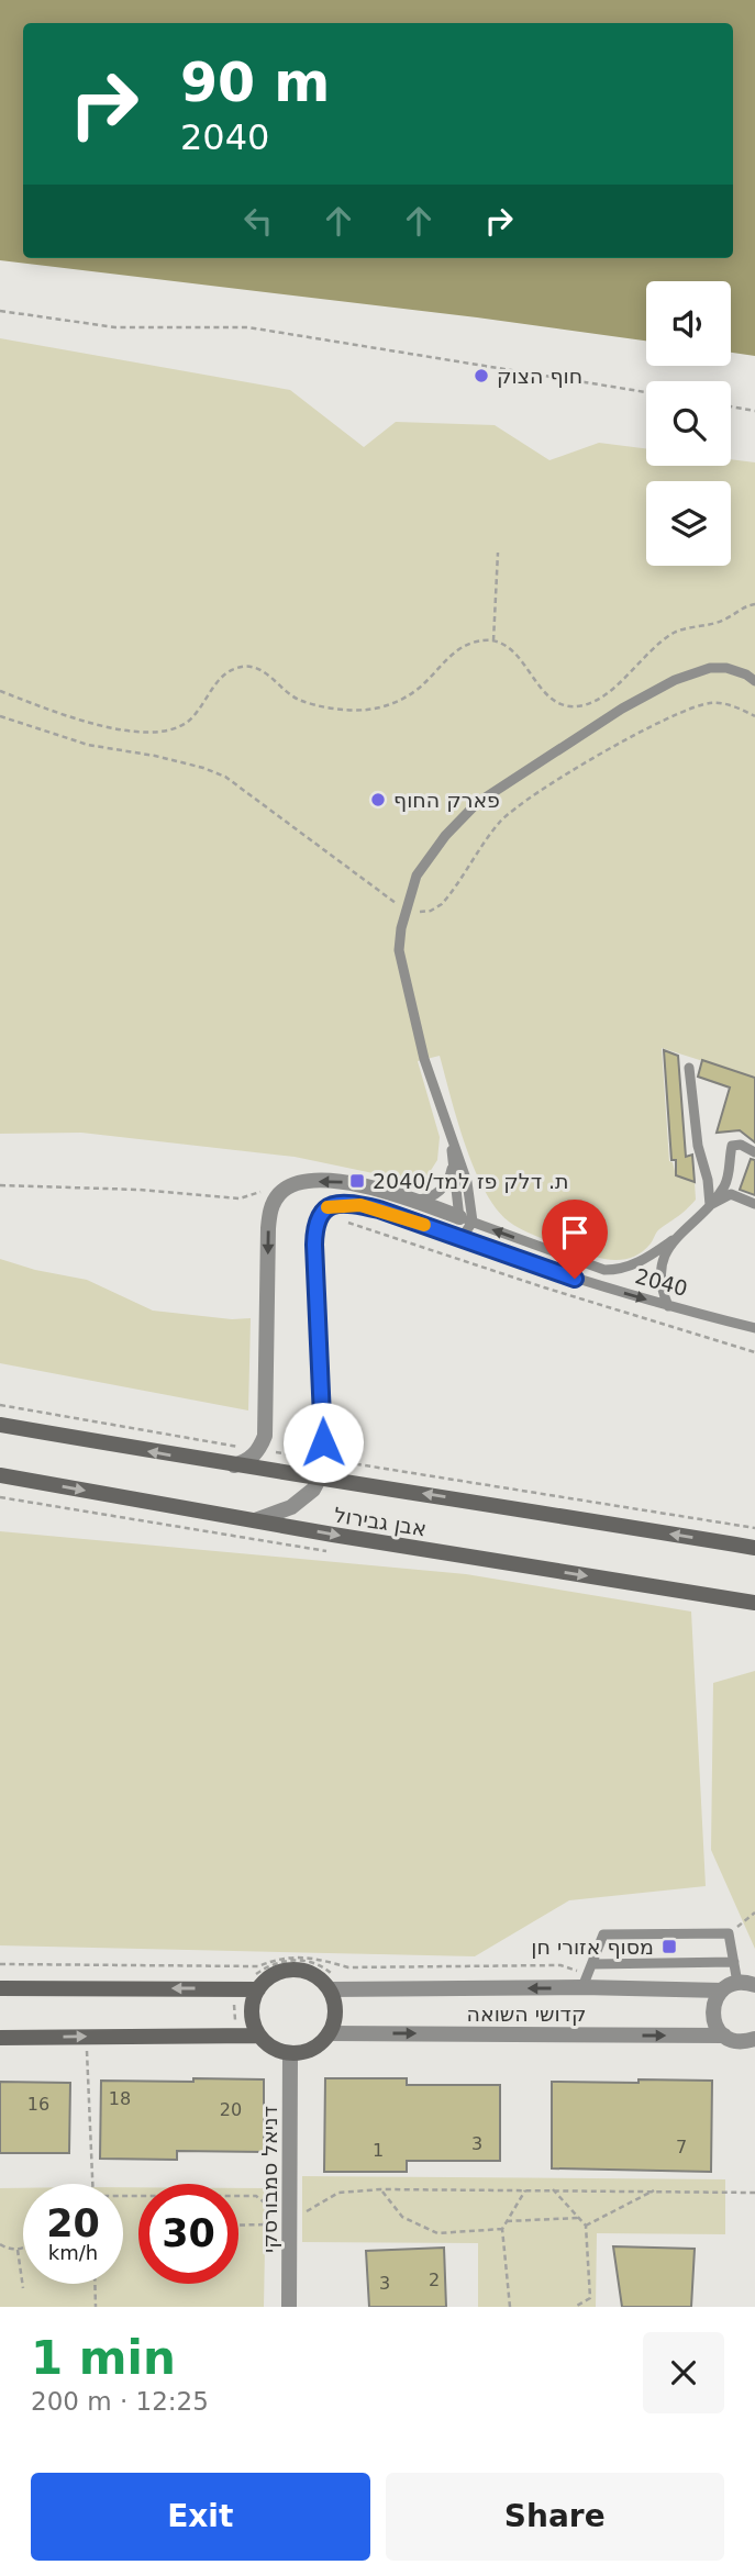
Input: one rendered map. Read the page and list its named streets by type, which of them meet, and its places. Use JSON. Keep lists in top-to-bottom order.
{
  "streets": {
    "street": [
      "2040",
      "אבן גבירול",
      "קדושי השואה",
      "דניאל סמבורסקי"
    ]
  },
  "crossings": [
    ["קדושי השואה", "דניאל סמבורסקי"]
  ],
  "places": {
    "other": ["חוף הצוק", "פארק החוף"],
    "transit": ["ת. דלק פז למד/2040", "מסוף אזורי חן"]
  },
  "house_numbers": [
    "18",
    "16",
    "20",
    "3",
    "7",
    "1",
    "2",
    "3"
  ],
  "page": {
    "turn": ["90 m", "2040"],
    "speed": "20 km/h",
    "limit": "30",
    "heading": ["1 min", "200 m · 12:25"],
    "buttons": ["Exit", "Share"]
  }
}
